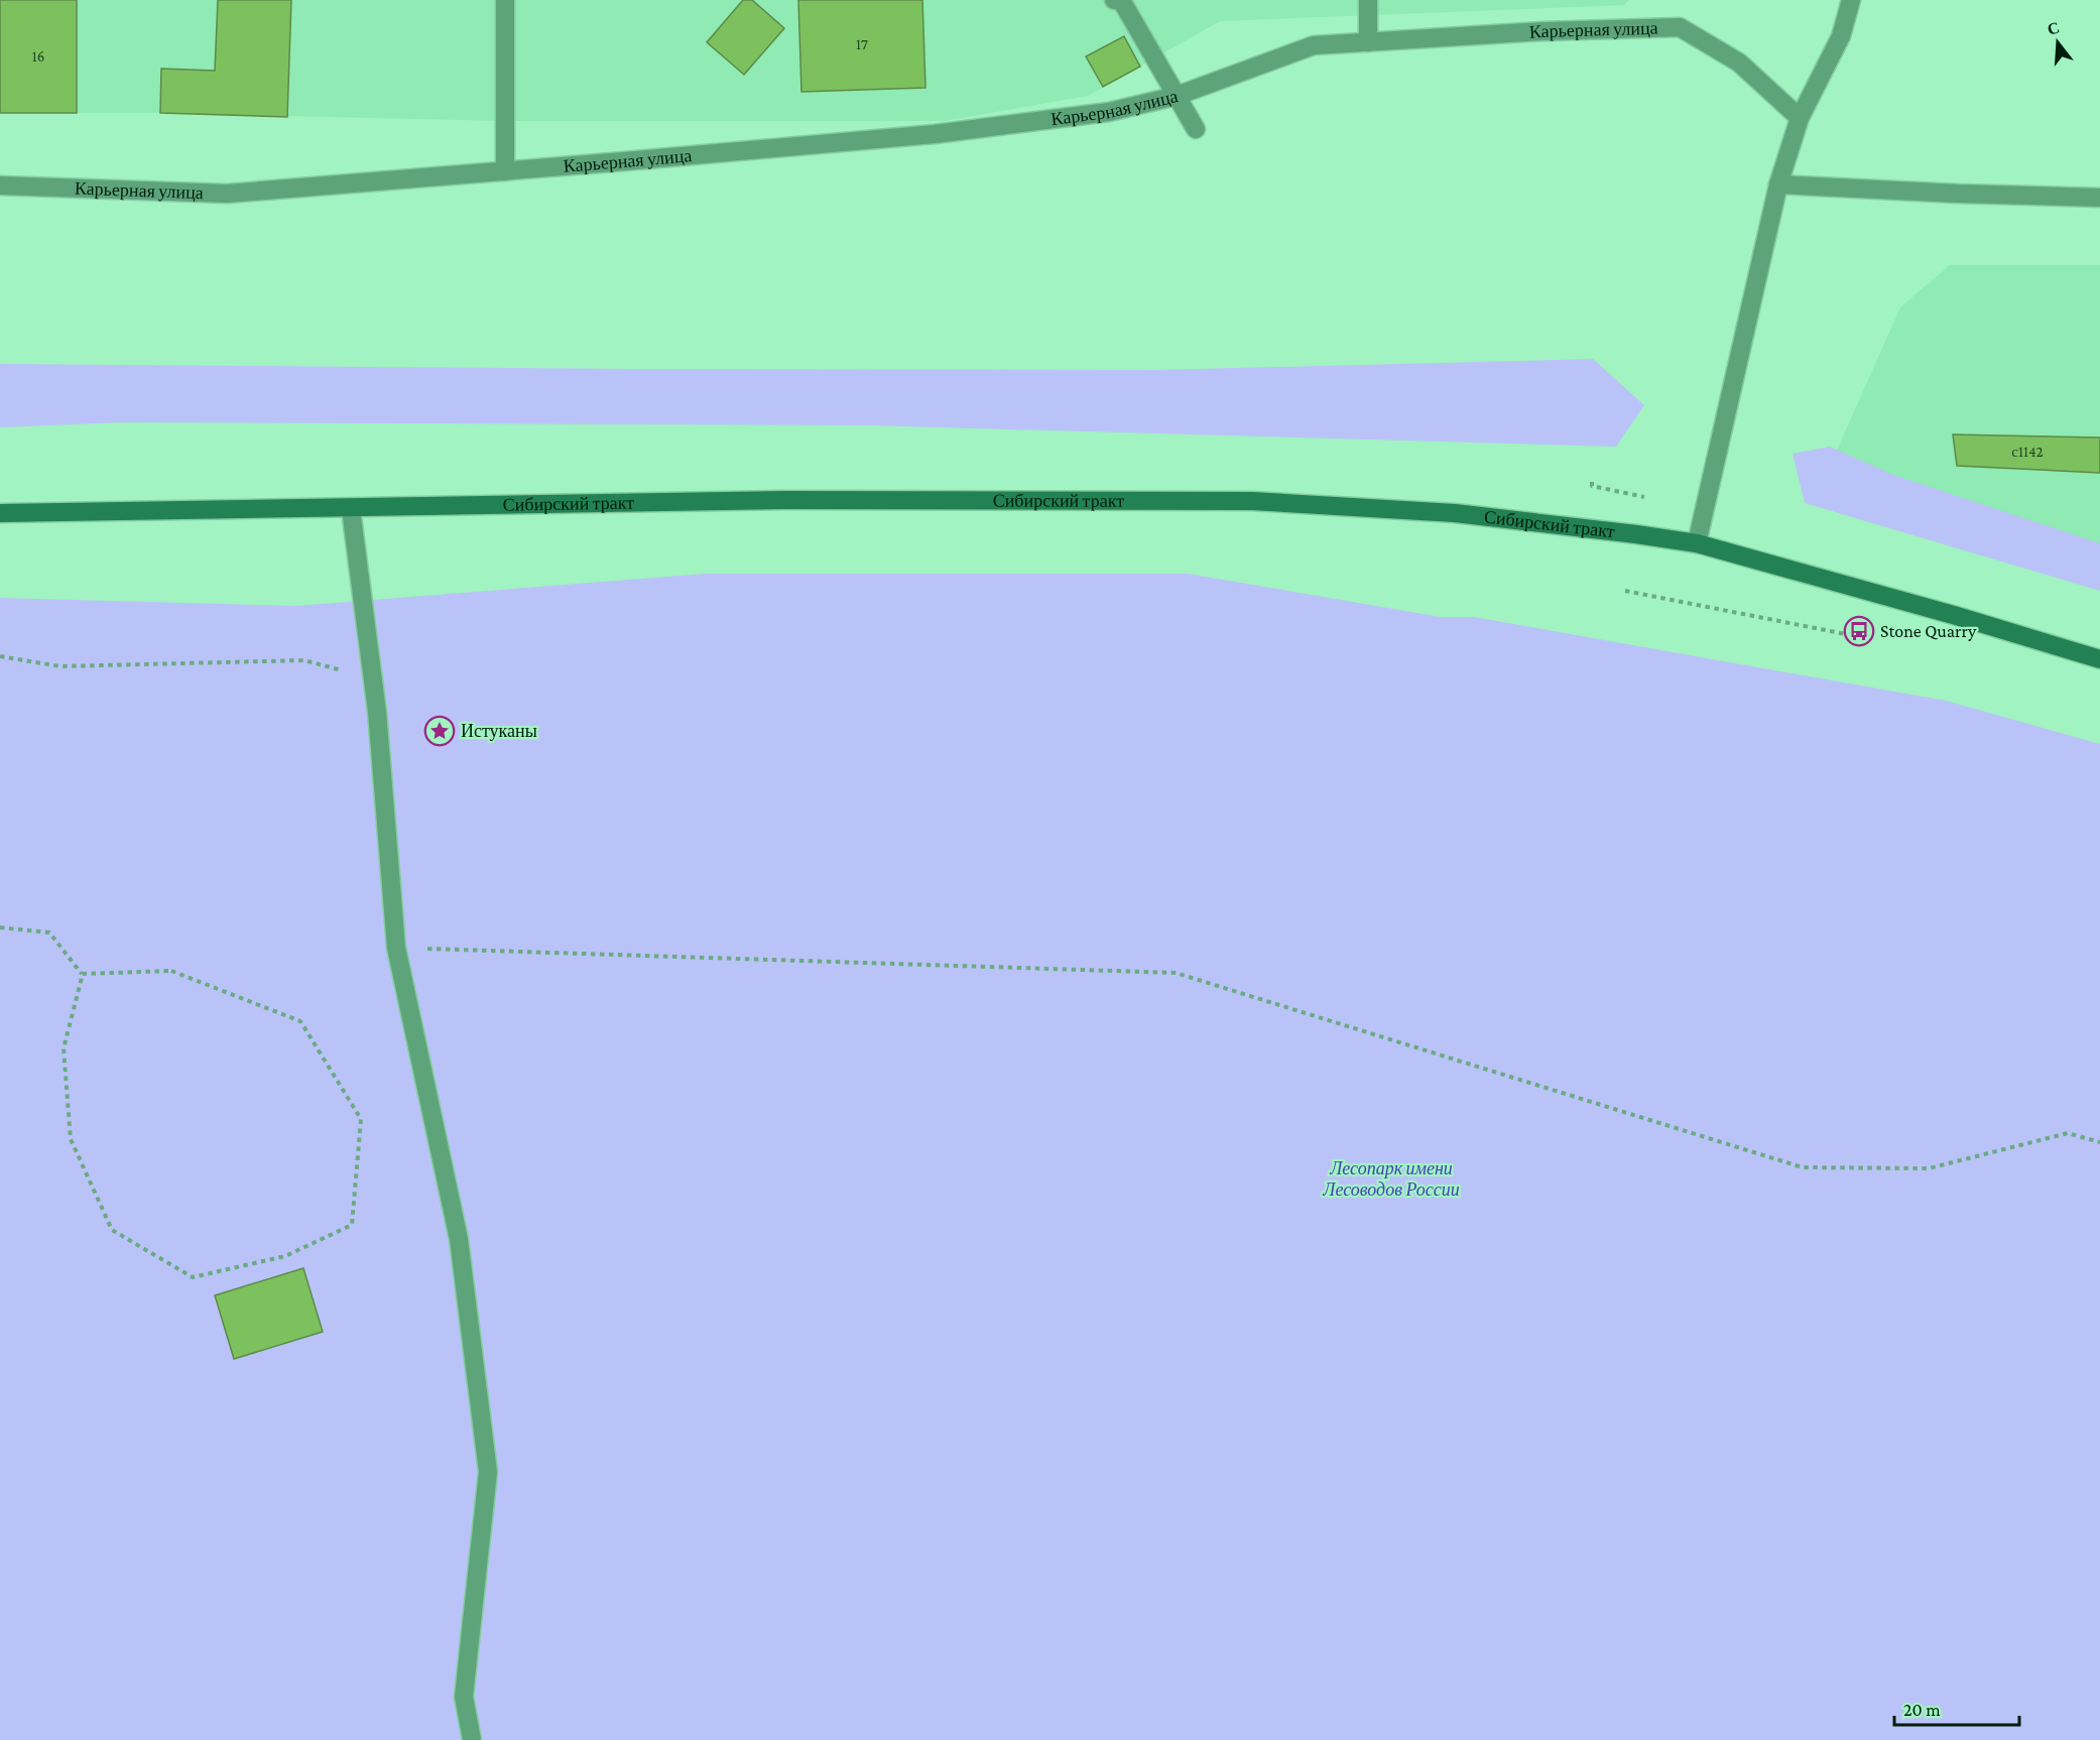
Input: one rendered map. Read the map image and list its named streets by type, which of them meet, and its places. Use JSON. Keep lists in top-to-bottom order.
{
  "streets": {
    "main road": ["Сибирский тракт"],
    "street": ["Карьерная улица"]
  },
  "parks": ["Лесопарк имени Лесоводов России"],
  "places": {
    "bus stop": ["Stone Quarry"],
    "place": ["Истуканы"]
  },
  "house_numbers": ["17", "16", "с1142"],
  "scale_bar": "20 m",
  "north": "top"
}
